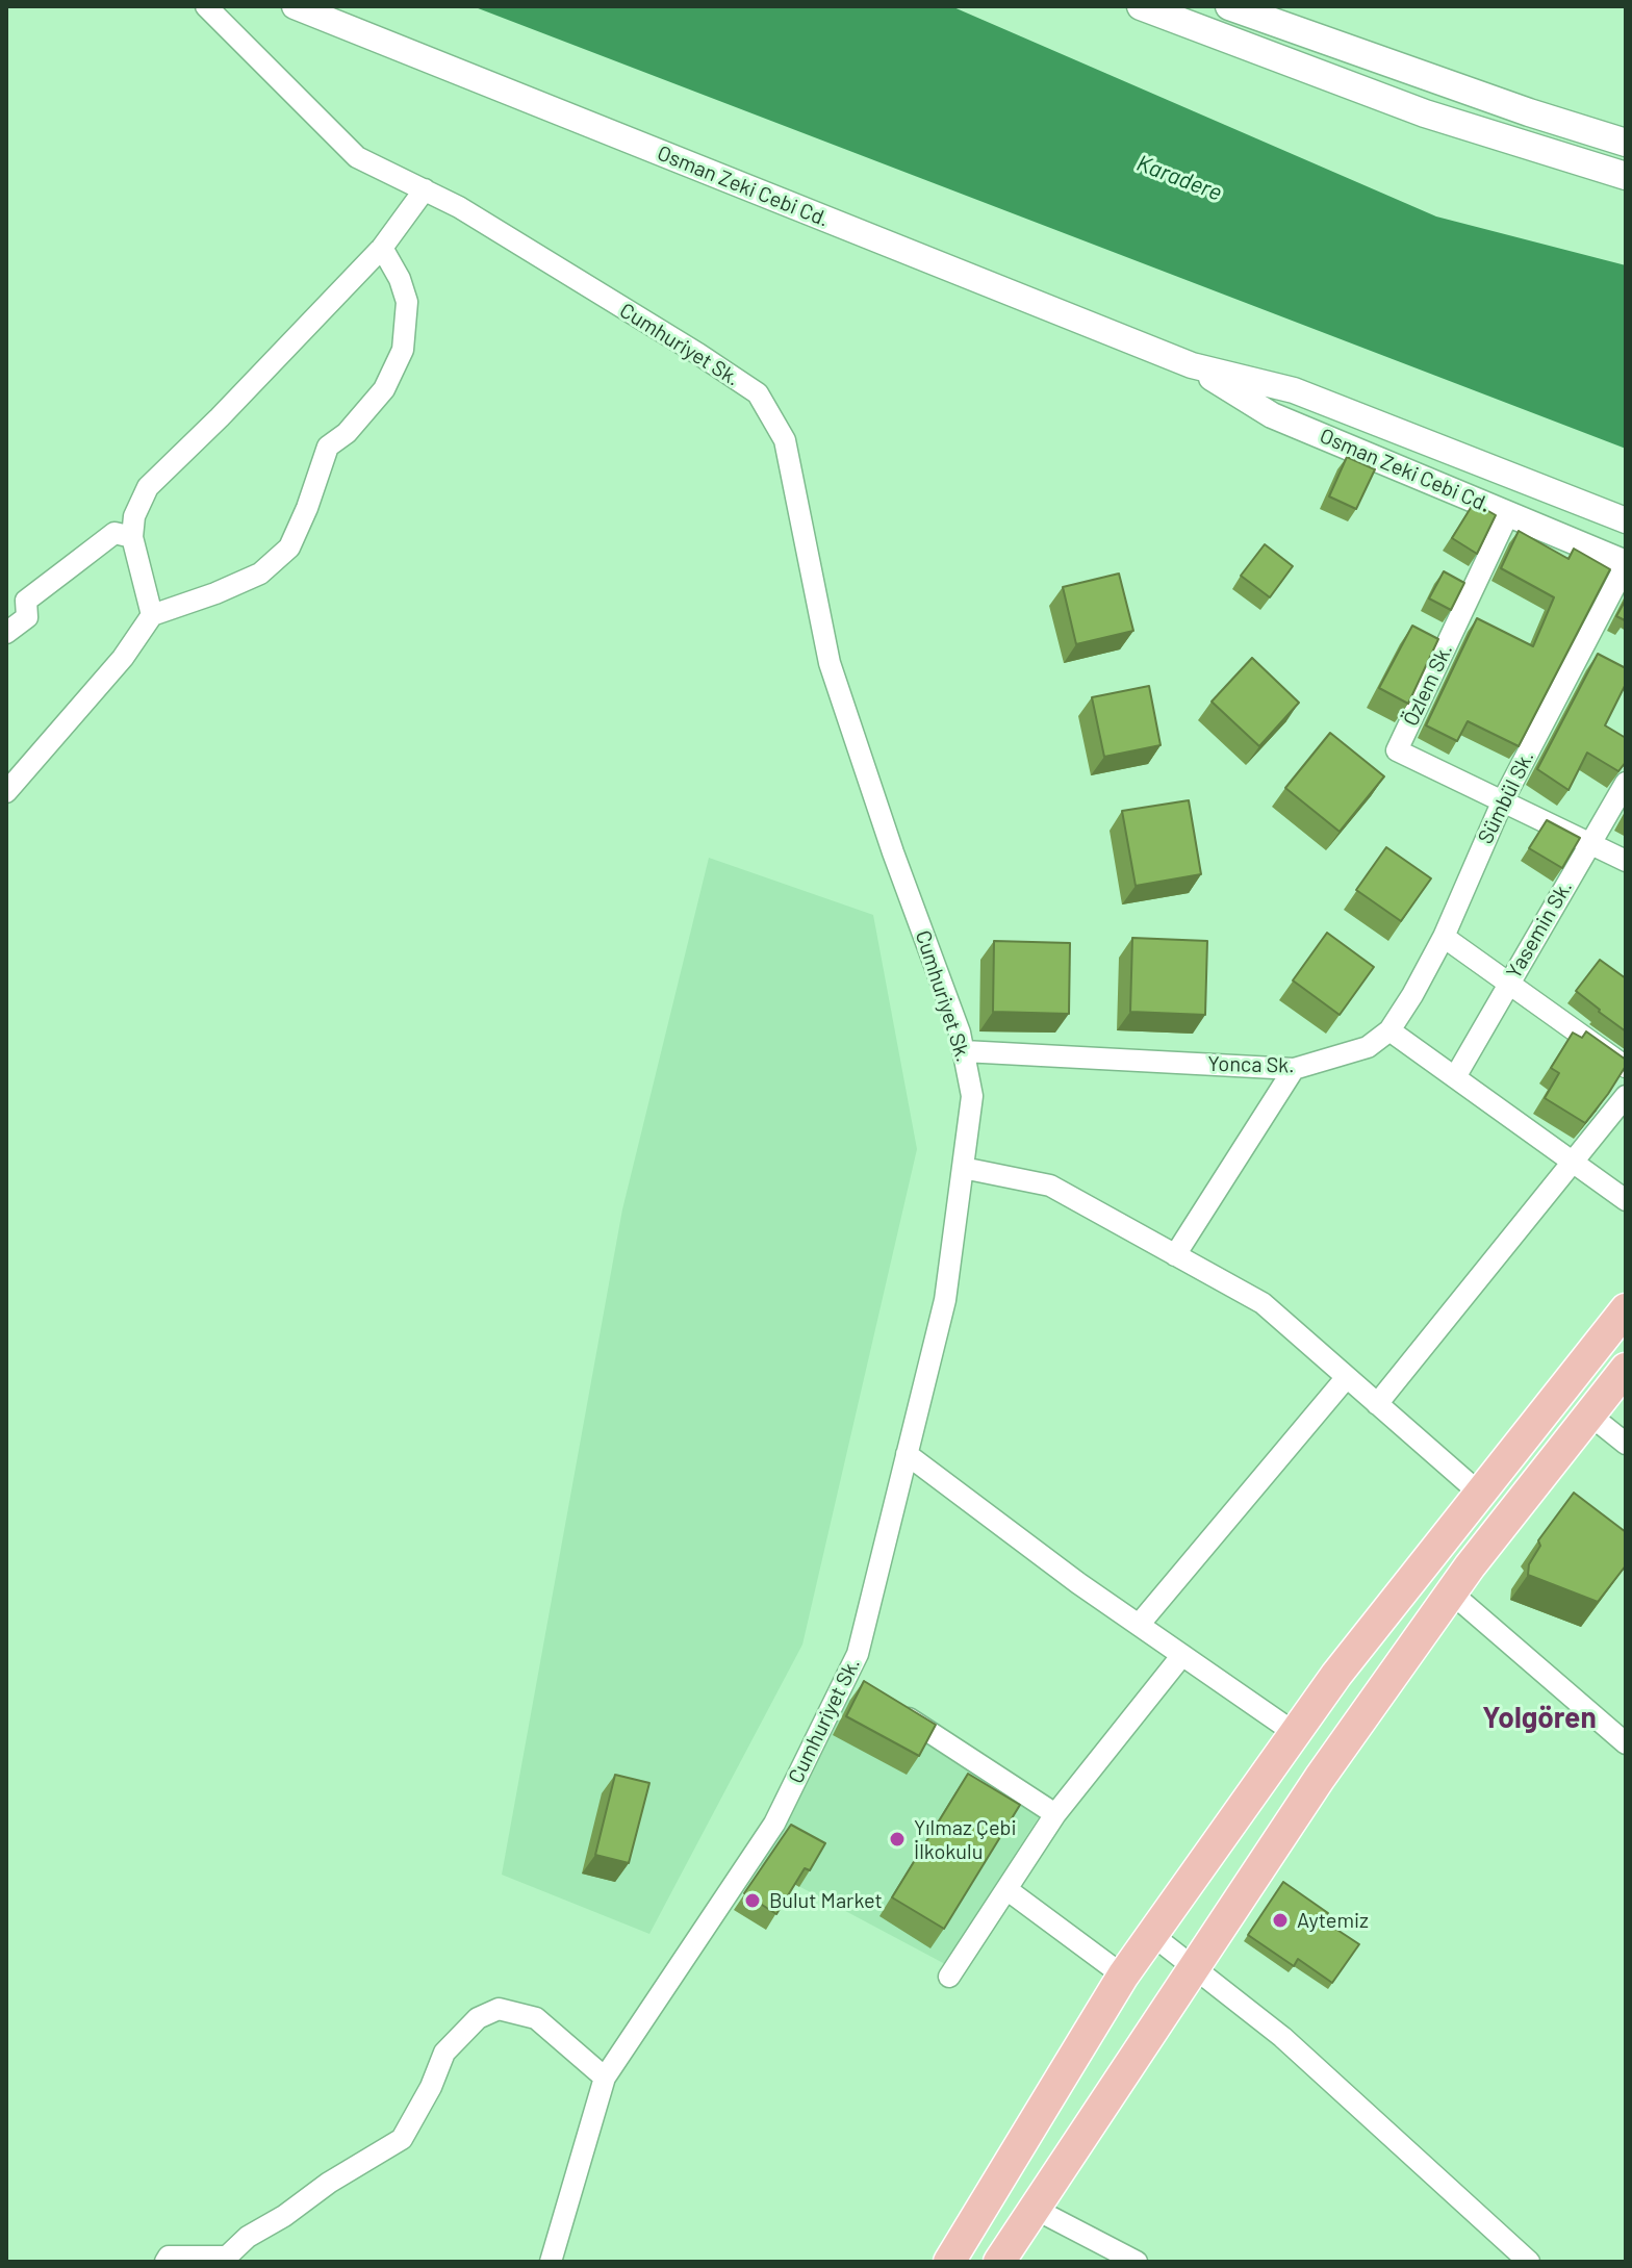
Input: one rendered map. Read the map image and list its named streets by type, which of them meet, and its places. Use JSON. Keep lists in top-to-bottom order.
{
  "streets": {
    "street": [
      "Osman Zeki Cebi Cd.",
      "Cumhuriyet Sk.",
      "Özlem Sk.",
      "Sümbül Sk.",
      "Yasemin Sk.",
      "Yonca Sk."
    ]
  },
  "crossings": [
    ["Osman Zeki Cebi Cd.", "Özlem Sk."],
    ["Osman Zeki Cebi Cd.", "Sümbül Sk."],
    ["Cumhuriyet Sk.", "Yonca Sk."],
    ["Özlem Sk.", "Sümbül Sk."],
    ["Sümbül Sk.", "Yonca Sk."]
  ],
  "districts": ["Yolgören"],
  "water": ["Karadere"],
  "places": ["Yılmaz Çebi İlkokulu", "Bulut Market", "Aytemiz"]
}
